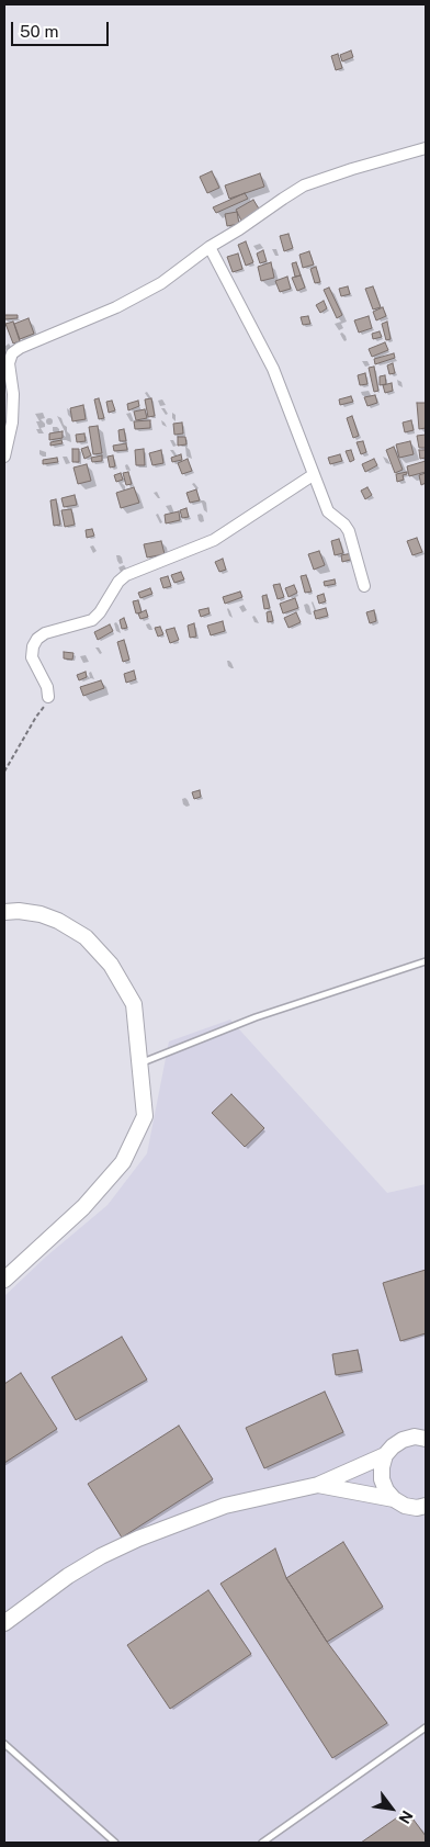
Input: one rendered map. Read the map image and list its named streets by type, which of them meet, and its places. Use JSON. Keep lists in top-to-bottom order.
{
  "scale_bar": "50 m",
  "north": "bottom right"
}
